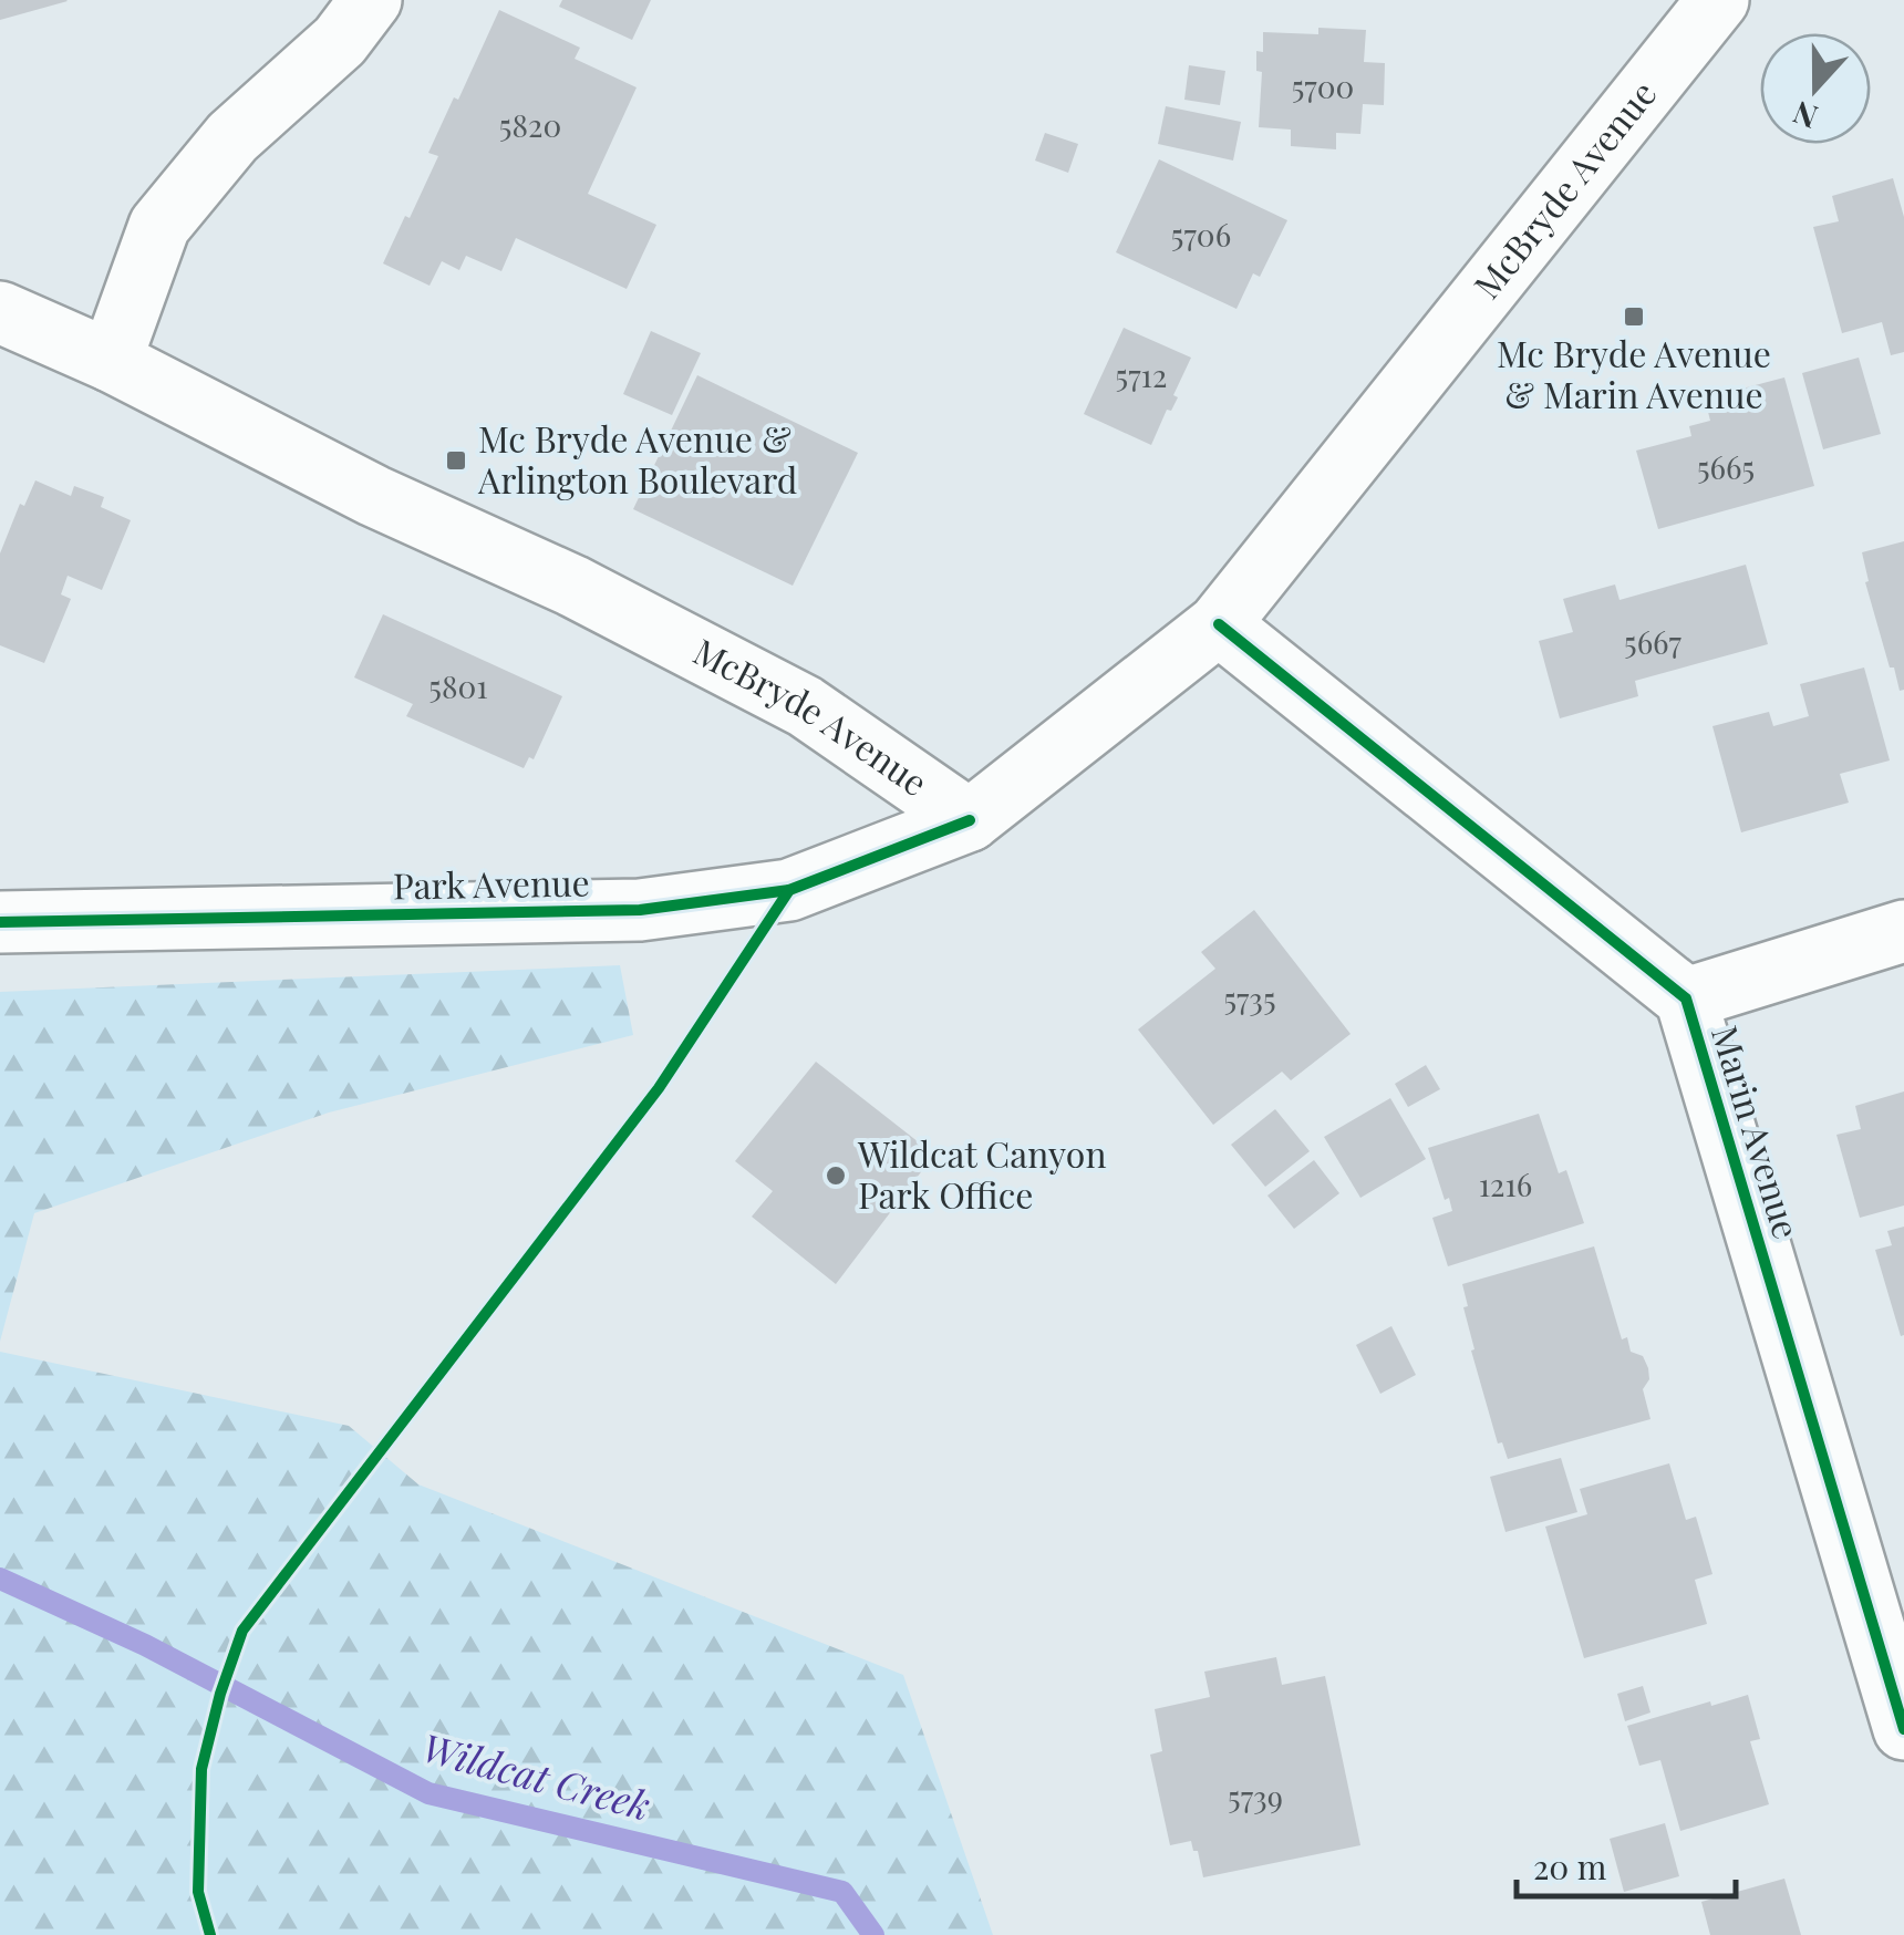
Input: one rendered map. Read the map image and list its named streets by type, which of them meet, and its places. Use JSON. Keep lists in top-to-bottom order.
{
  "streets": {
    "street": ["McBryde Avenue", "Park Avenue", "Marin Avenue"]
  },
  "crossings": [
    ["McBryde Avenue", "Park Avenue"],
    ["McBryde Avenue", "Marin Avenue"]
  ],
  "water": ["Wildcat Creek"],
  "places": {
    "transit": ["Mc Bryde Avenue & Marin Avenue", "Mc Bryde Avenue & Arlington Boulevard"],
    "other": ["Wildcat Canyon Park Office"]
  },
  "house_numbers": [
    "5700",
    "5820",
    "5706",
    "5712",
    "5665",
    "5667",
    "5801",
    "5735",
    "1216",
    "5739"
  ],
  "scale_bar": "20 m",
  "north": "bottom"
}
